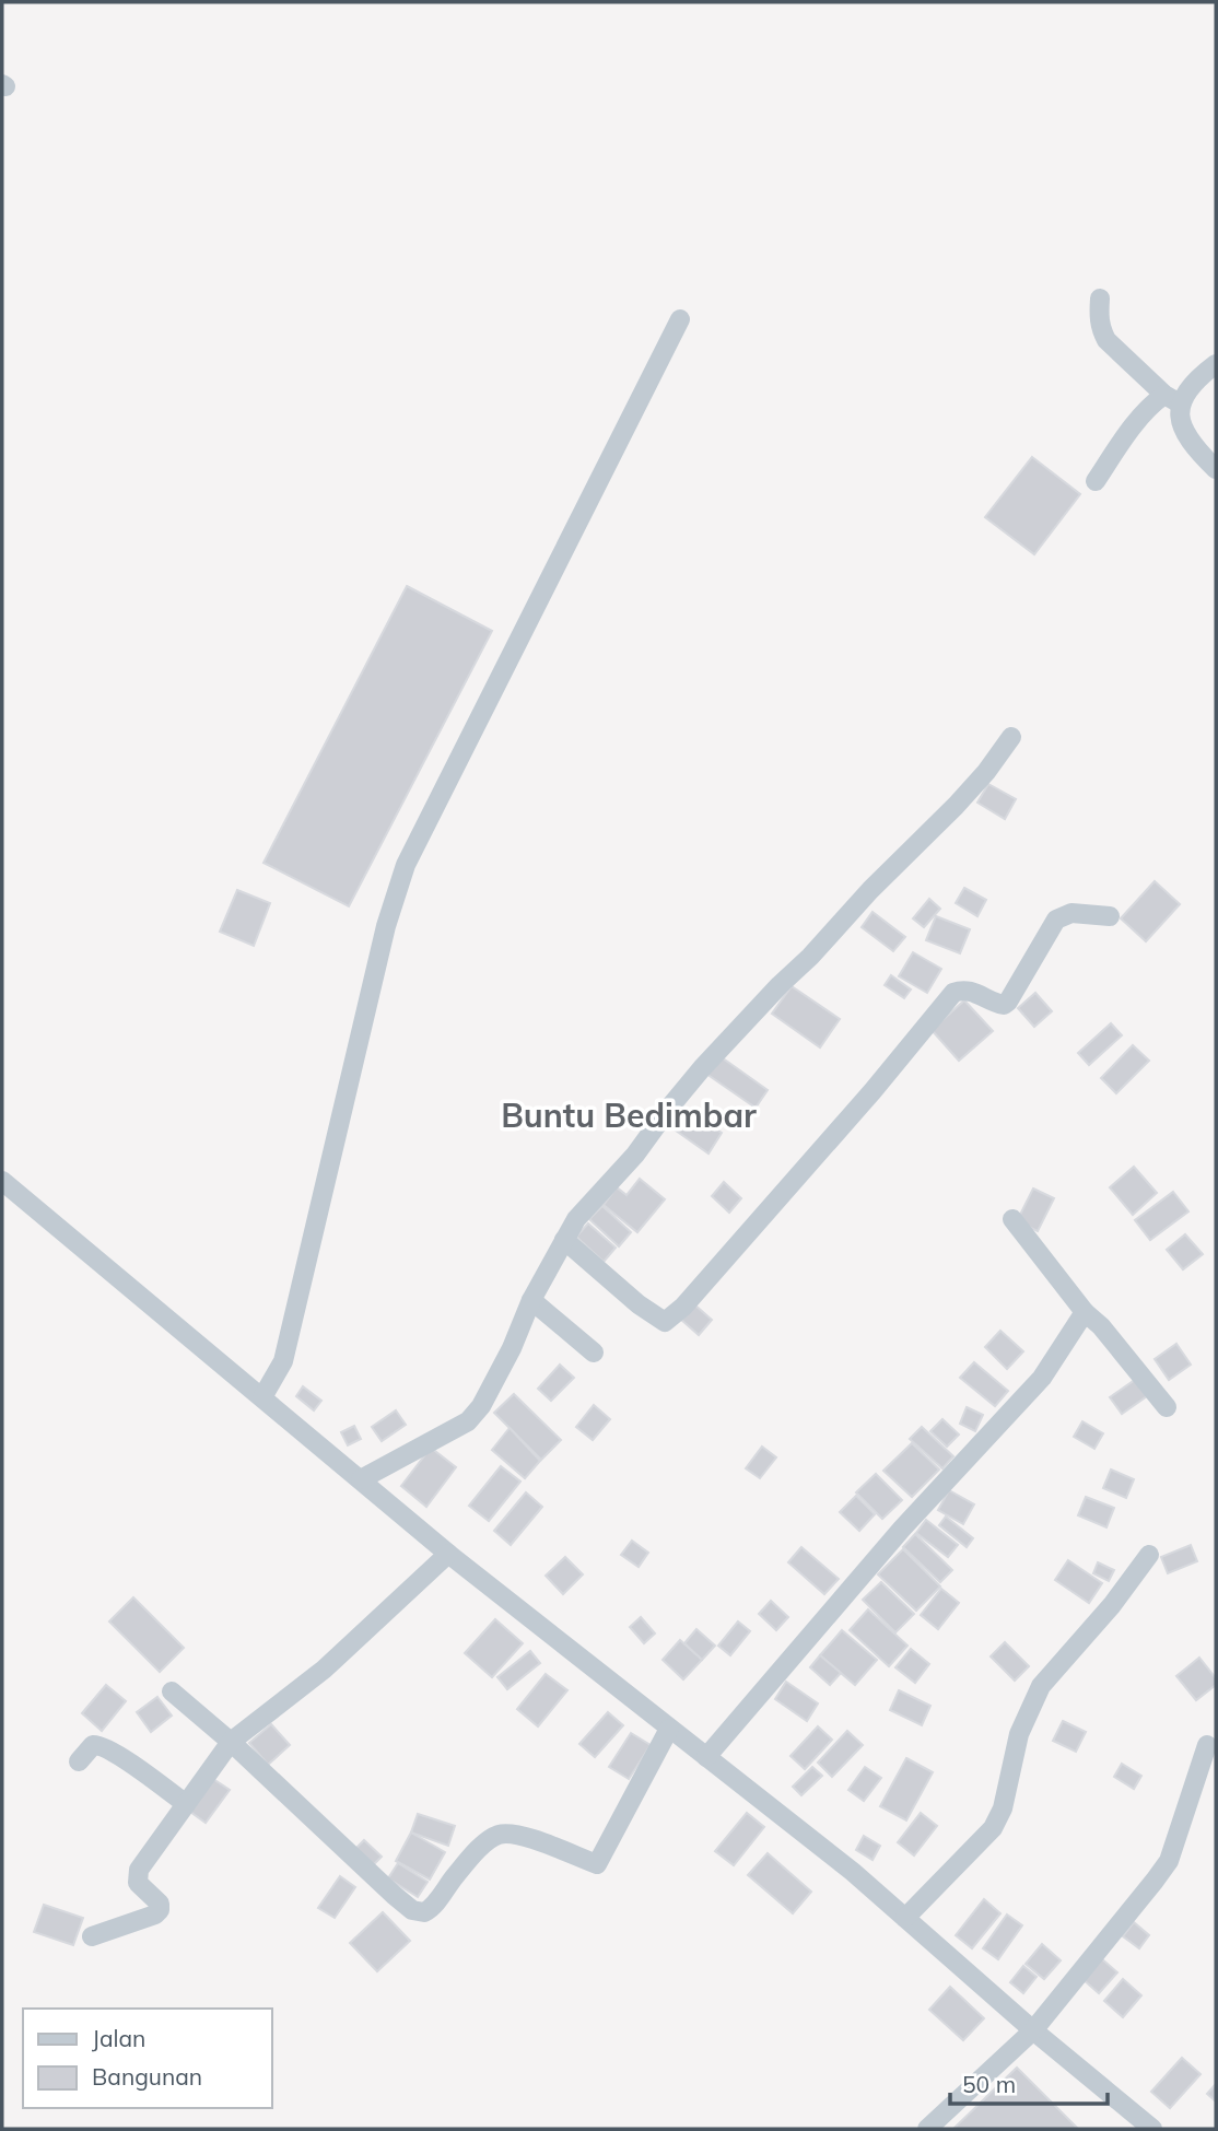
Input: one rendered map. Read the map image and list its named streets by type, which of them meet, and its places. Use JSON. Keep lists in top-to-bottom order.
{
  "districts": ["Buntu Bedimbar"],
  "legend": ["Jalan", "Bangunan"],
  "scale_bar": "50 m"
}
